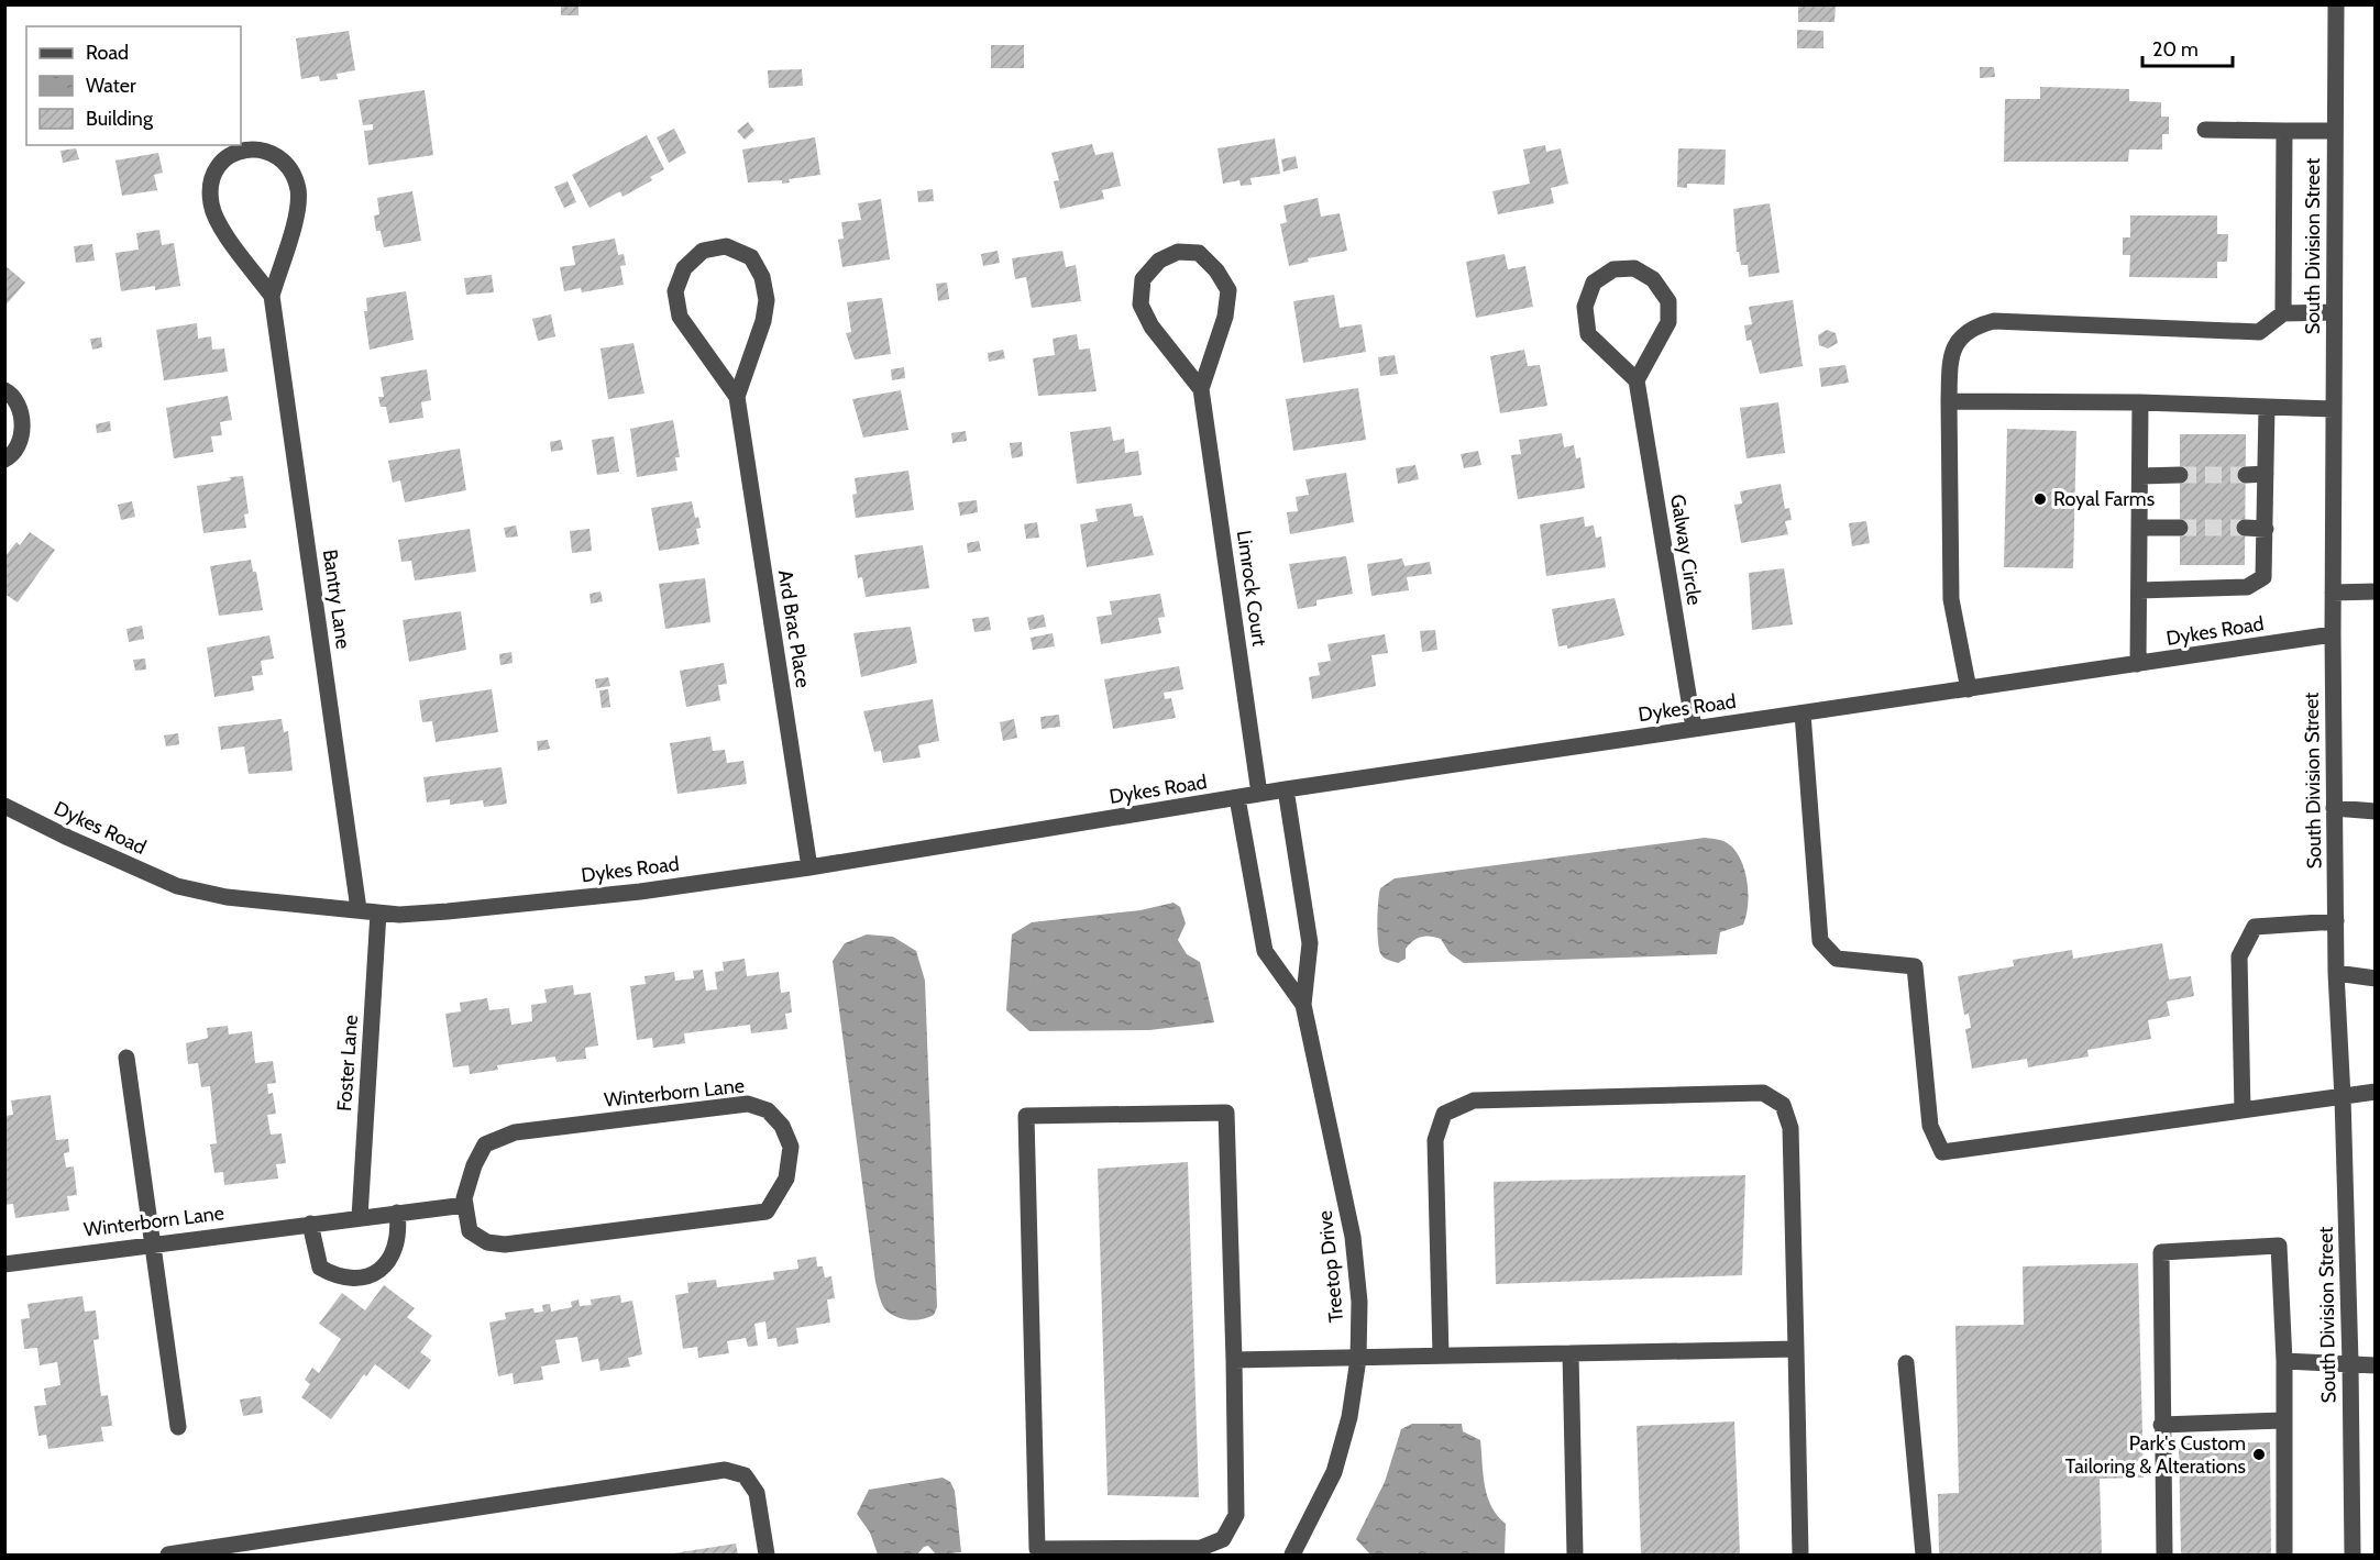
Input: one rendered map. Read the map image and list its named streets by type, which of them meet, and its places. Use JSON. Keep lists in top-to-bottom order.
{
  "streets": {
    "street": [
      "South Division Street",
      "Galway Circle",
      "Limrock Court",
      "Bantry Lane",
      "Ard Brac Place",
      "Dykes Road",
      "Foster Lane",
      "Winterborn Lane",
      "Treetop Drive"
    ]
  },
  "crossings": [
    ["South Division Street", "Dykes Road"],
    ["Galway Circle", "Dykes Road"],
    ["Limrock Court", "Dykes Road"],
    ["Bantry Lane", "Dykes Road"],
    ["Ard Brac Place", "Dykes Road"],
    ["Dykes Road", "Foster Lane"],
    ["Dykes Road", "Treetop Drive"],
    ["Foster Lane", "Winterborn Lane"]
  ],
  "places": ["Royal Farms", "Park's Custom Tailoring & Alterations"],
  "legend": ["Road", "Water", "Building"],
  "scale_bar": "20 m"
}
